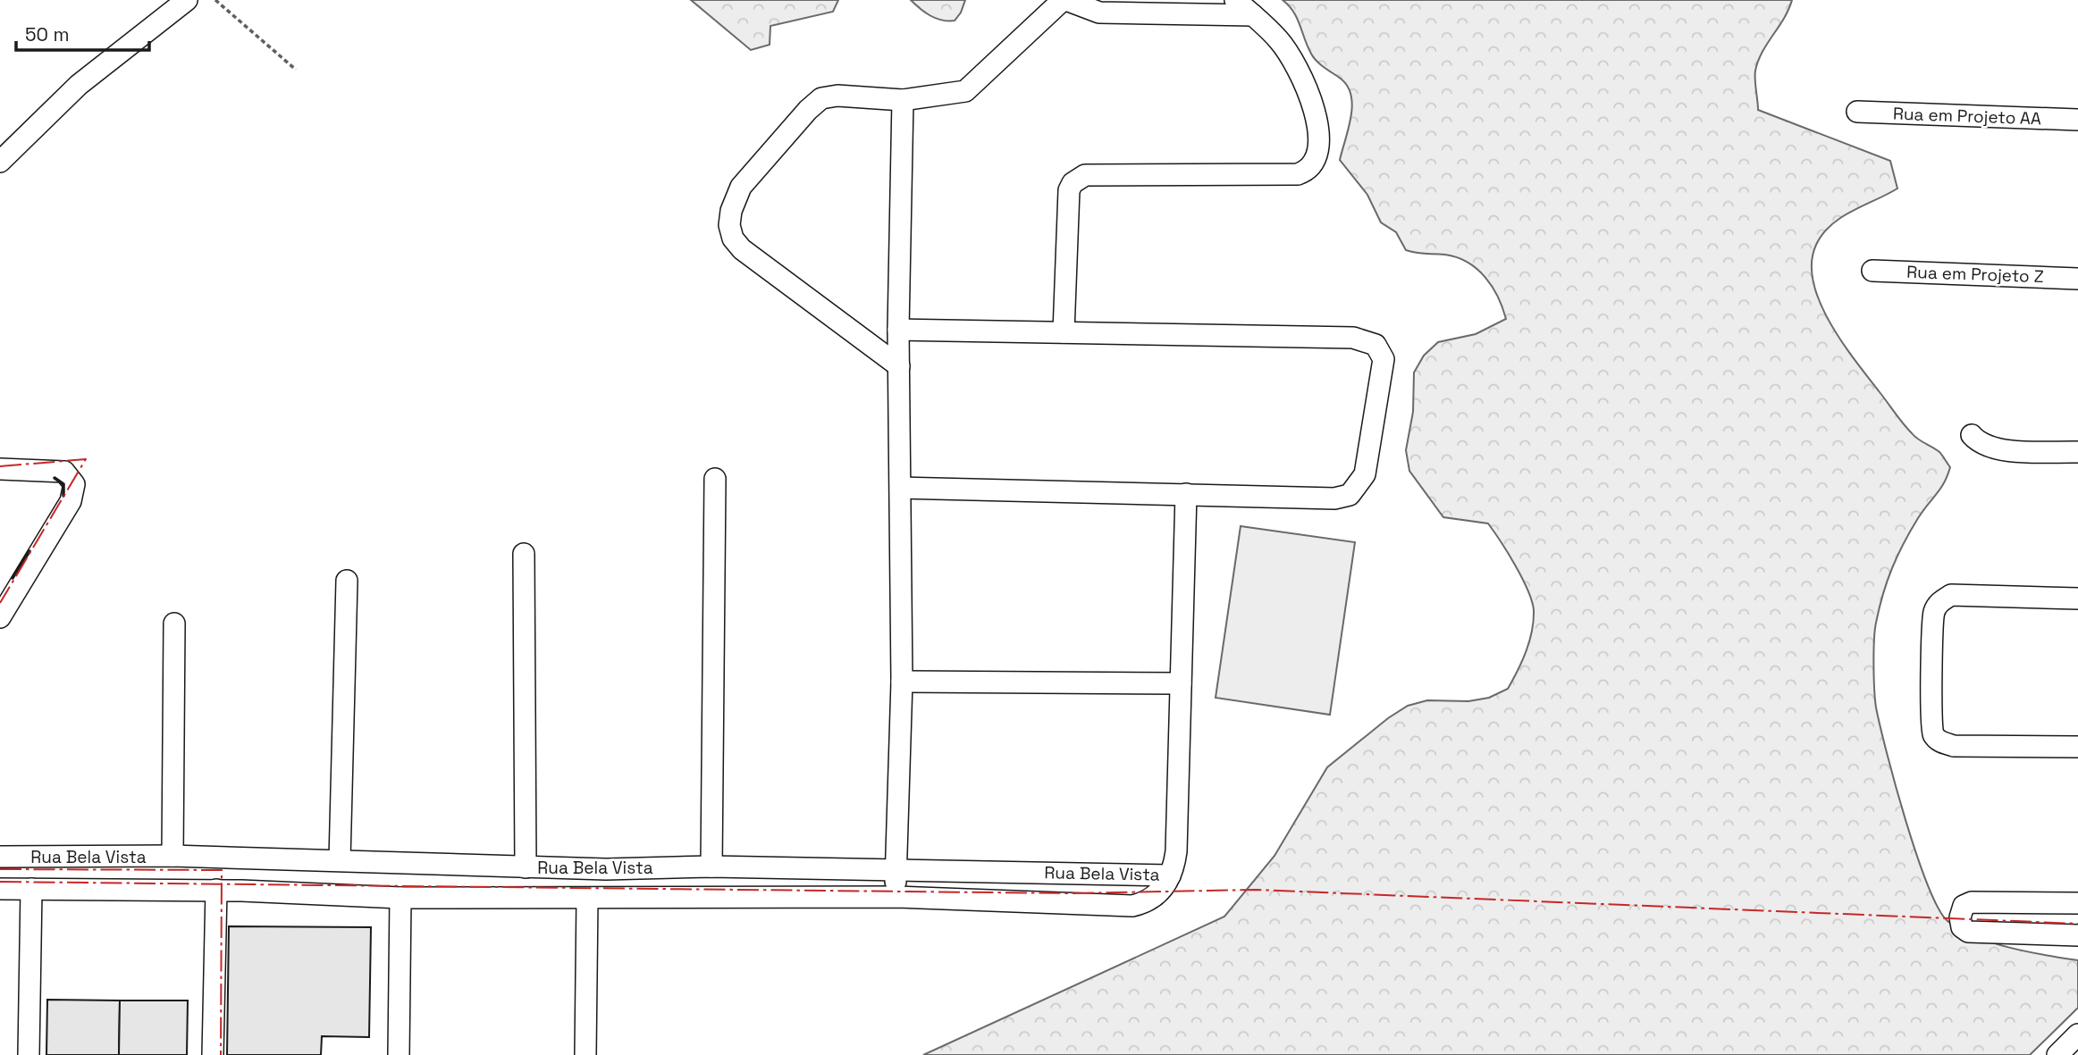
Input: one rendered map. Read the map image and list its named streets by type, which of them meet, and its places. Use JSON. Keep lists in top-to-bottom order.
{
  "streets": {
    "street": ["Rua em Projeto AA", "Rua em Projeto Z", "Rua Bela Vista"]
  },
  "scale_bar": "50 m"
}
